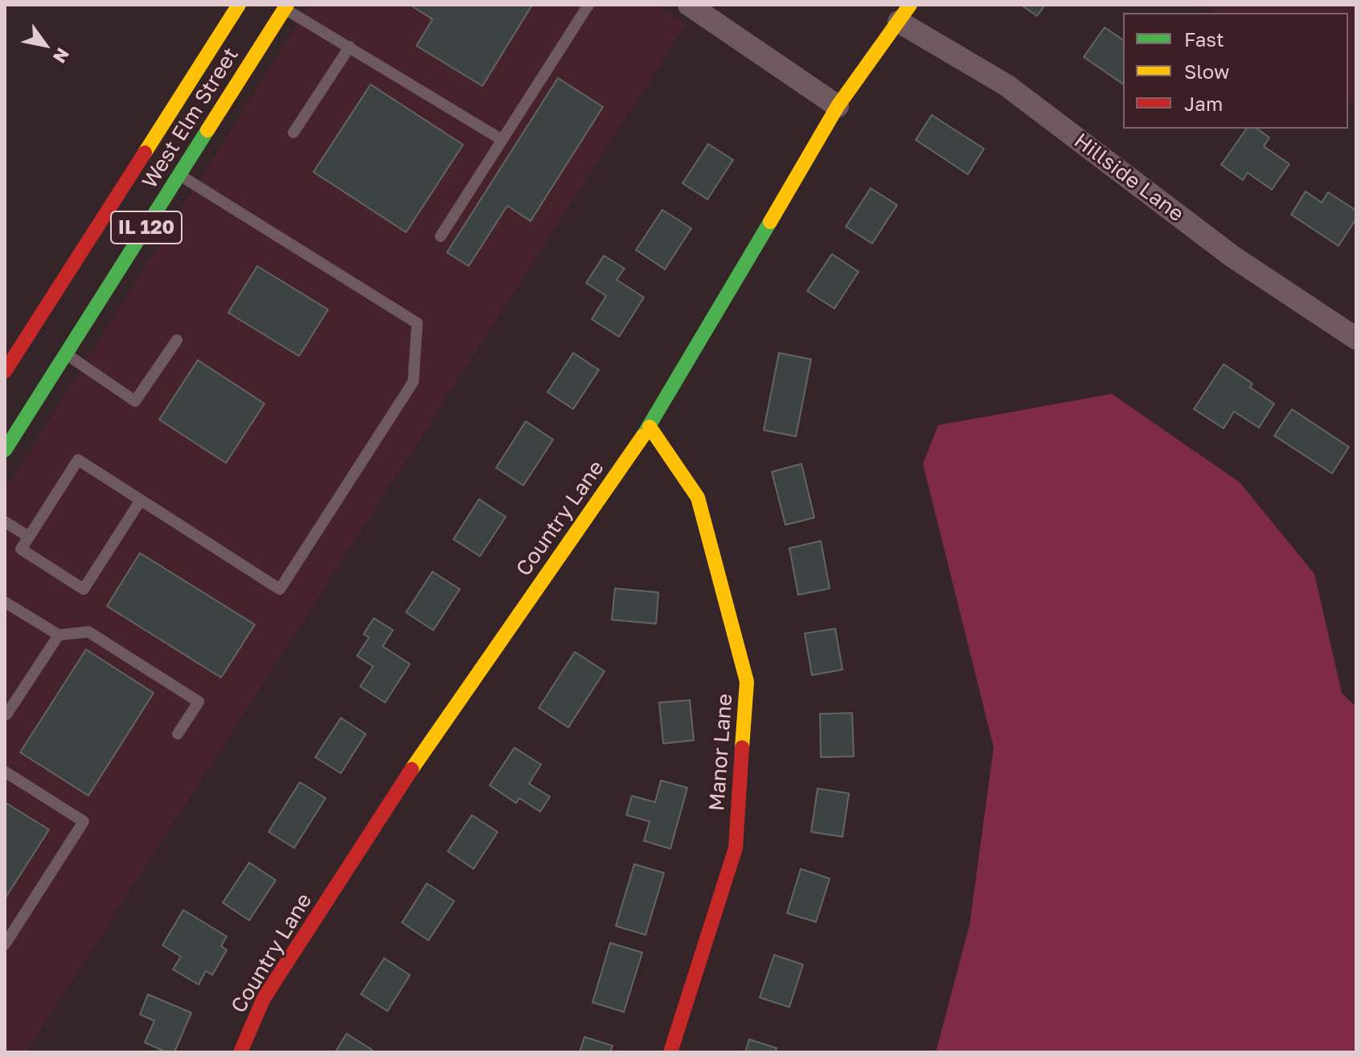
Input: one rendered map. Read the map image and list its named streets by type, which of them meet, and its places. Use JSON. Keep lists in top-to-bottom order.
{
  "streets": {
    "street": [
      "West Elm Street",
      "Hillside Lane",
      "IL 120",
      "Country Lane",
      "Manor Lane"
    ]
  },
  "crossings": [
    ["Hillside Lane", "Country Lane"],
    ["Country Lane", "Manor Lane"]
  ],
  "legend": ["Fast", "Slow", "Jam"],
  "north": "bottom right"
}
